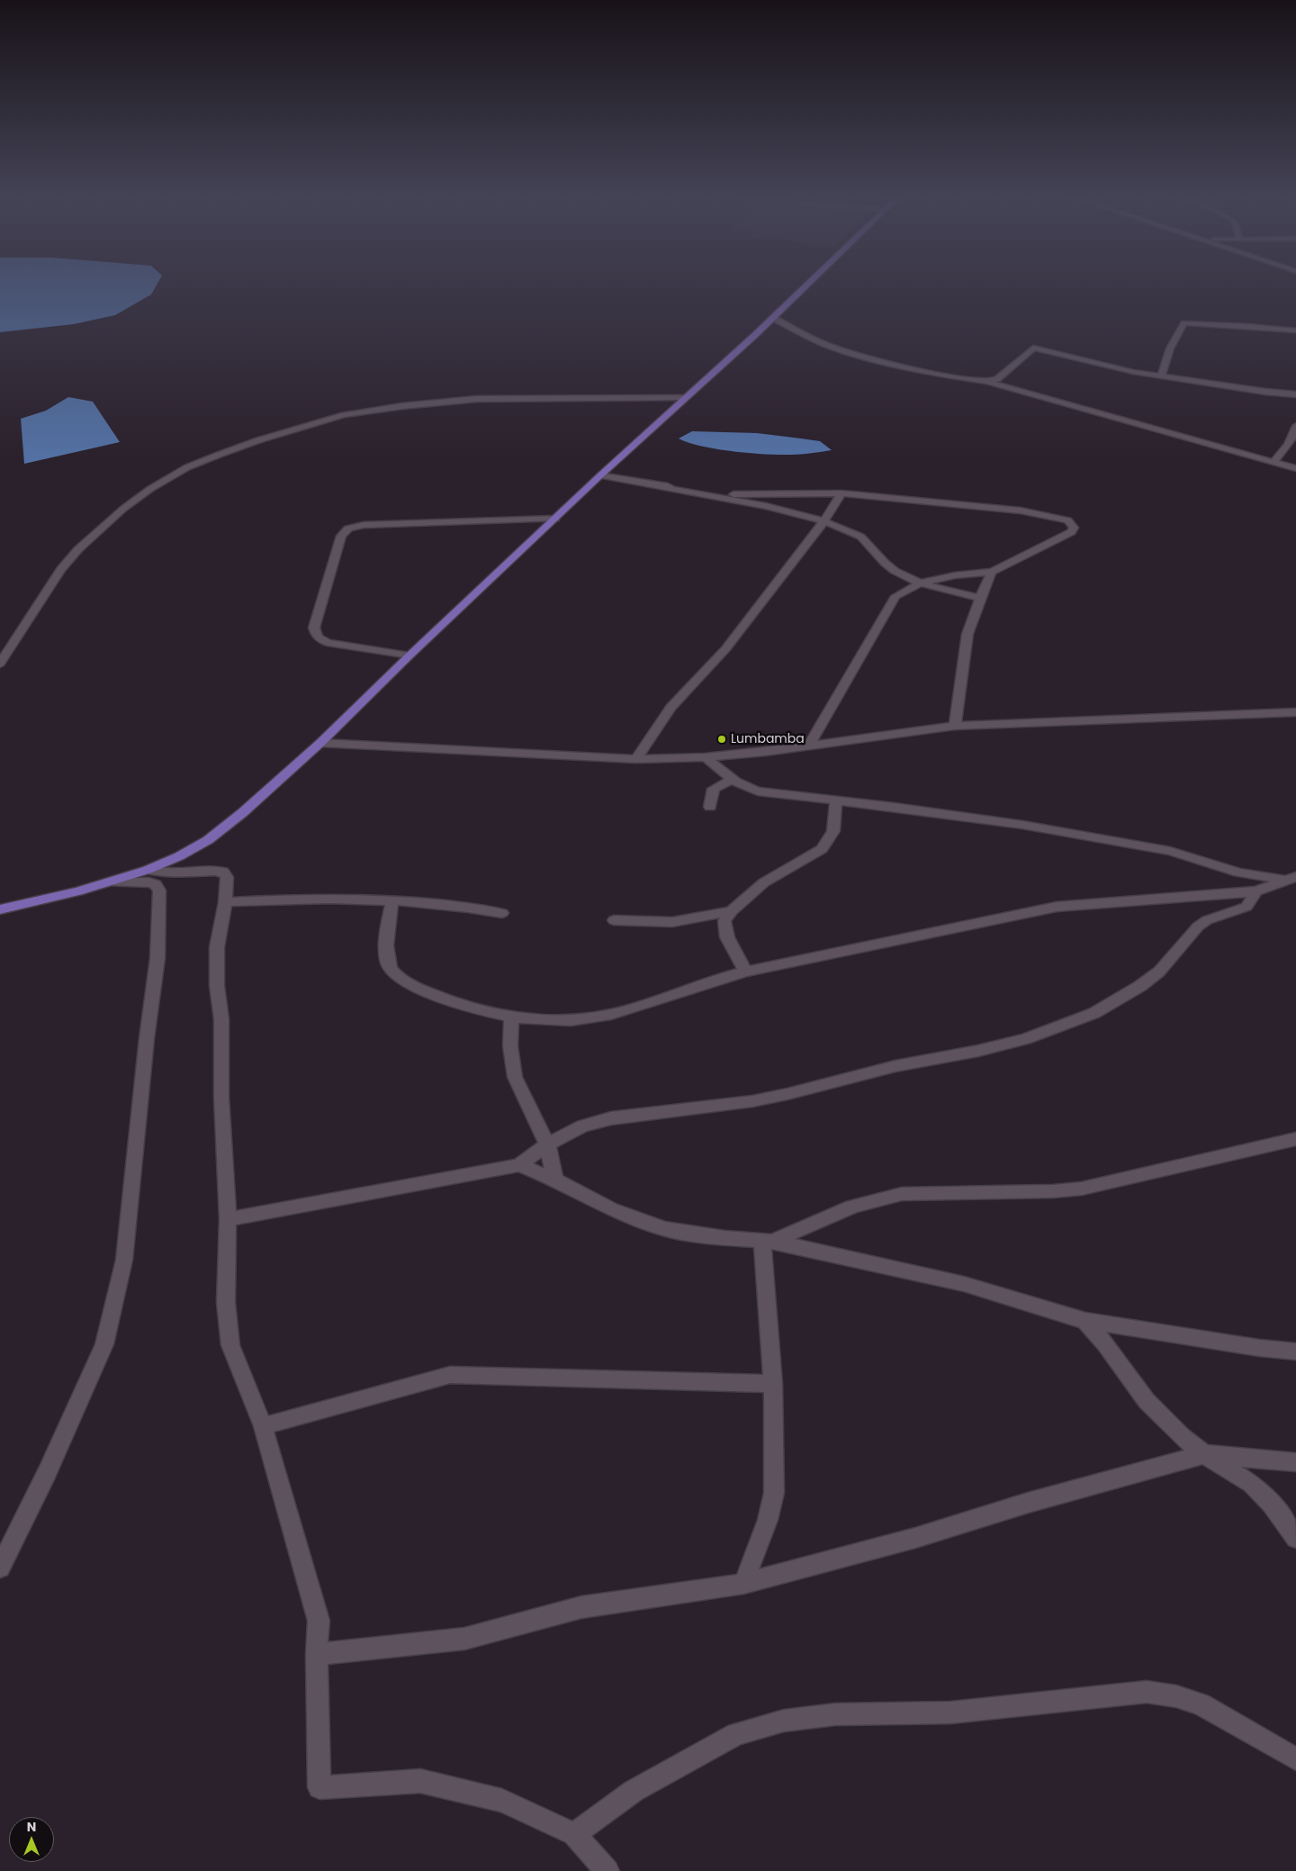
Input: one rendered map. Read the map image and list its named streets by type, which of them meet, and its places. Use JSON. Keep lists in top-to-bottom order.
{
  "places": ["Lumbamba"],
  "north": "top"
}
